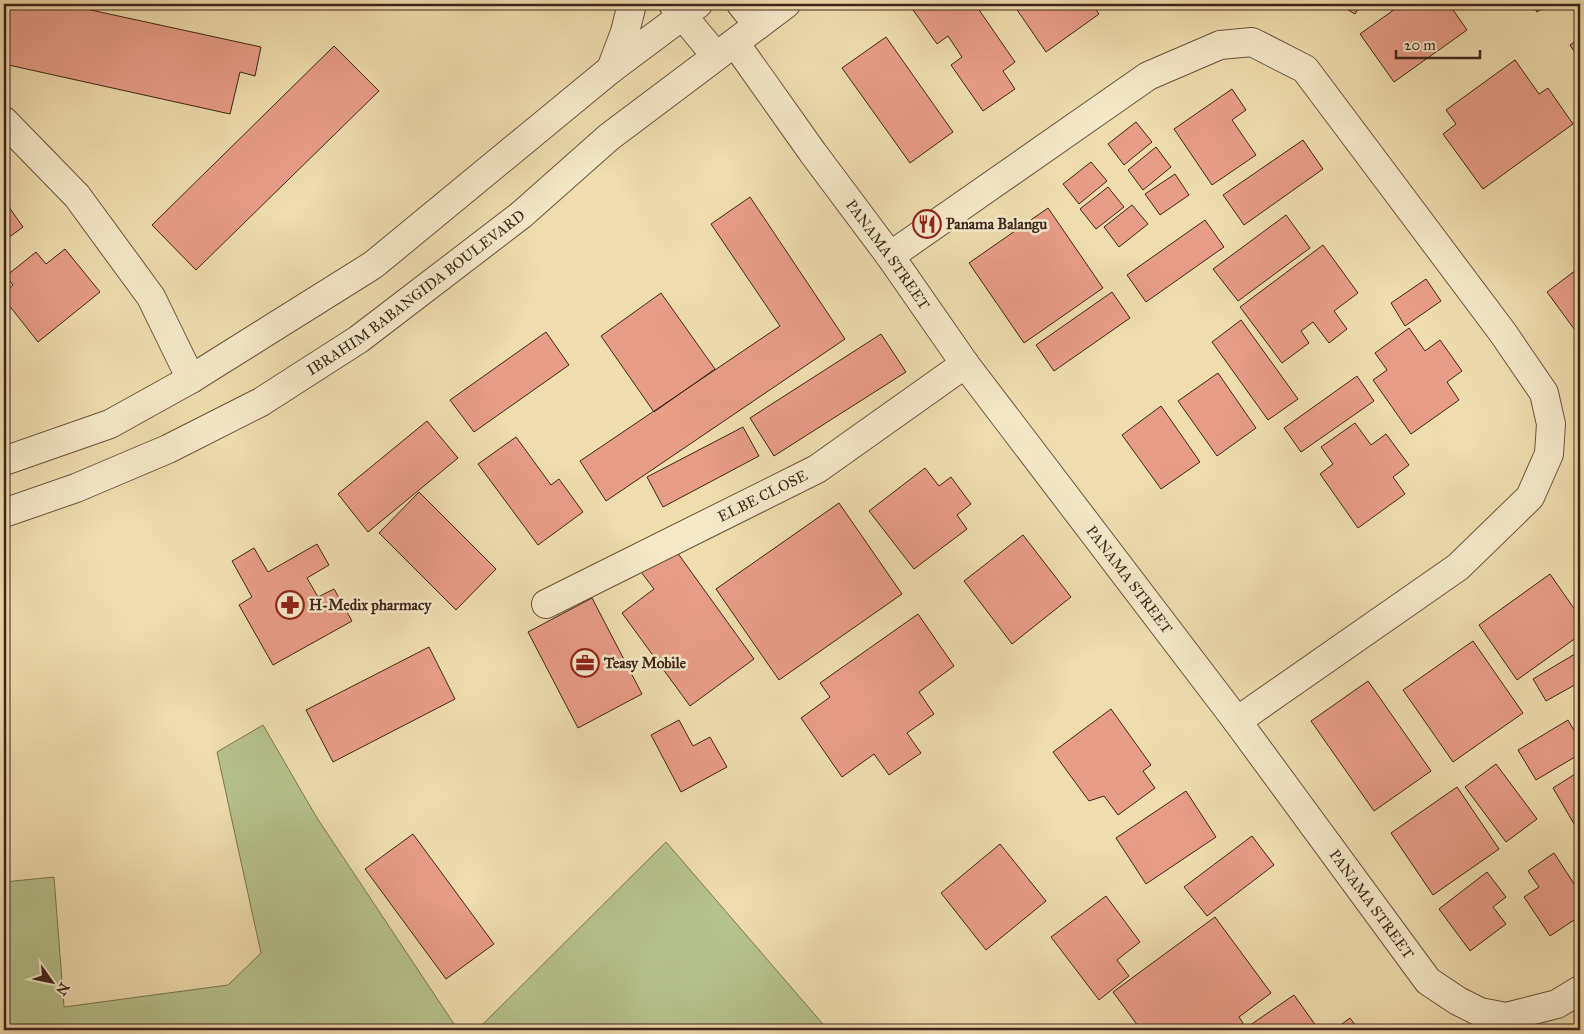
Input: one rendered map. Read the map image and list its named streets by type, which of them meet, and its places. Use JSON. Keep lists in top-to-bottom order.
{
  "streets": {
    "street": ["PANAMA STREET", "IBRAHIM BABANGIDA BOULEVARD", "ELBE CLOSE"]
  },
  "crossings": [
    ["PANAMA STREET", "IBRAHIM BABANGIDA BOULEVARD"],
    ["PANAMA STREET", "ELBE CLOSE"]
  ],
  "places": {
    "restaurant": ["Panama Balangu"],
    "pharmacy": ["H-Medix pharmacy"],
    "office": ["Teasy Mobile"]
  },
  "scale_bar": "20 m",
  "north": "bottom right"
}
